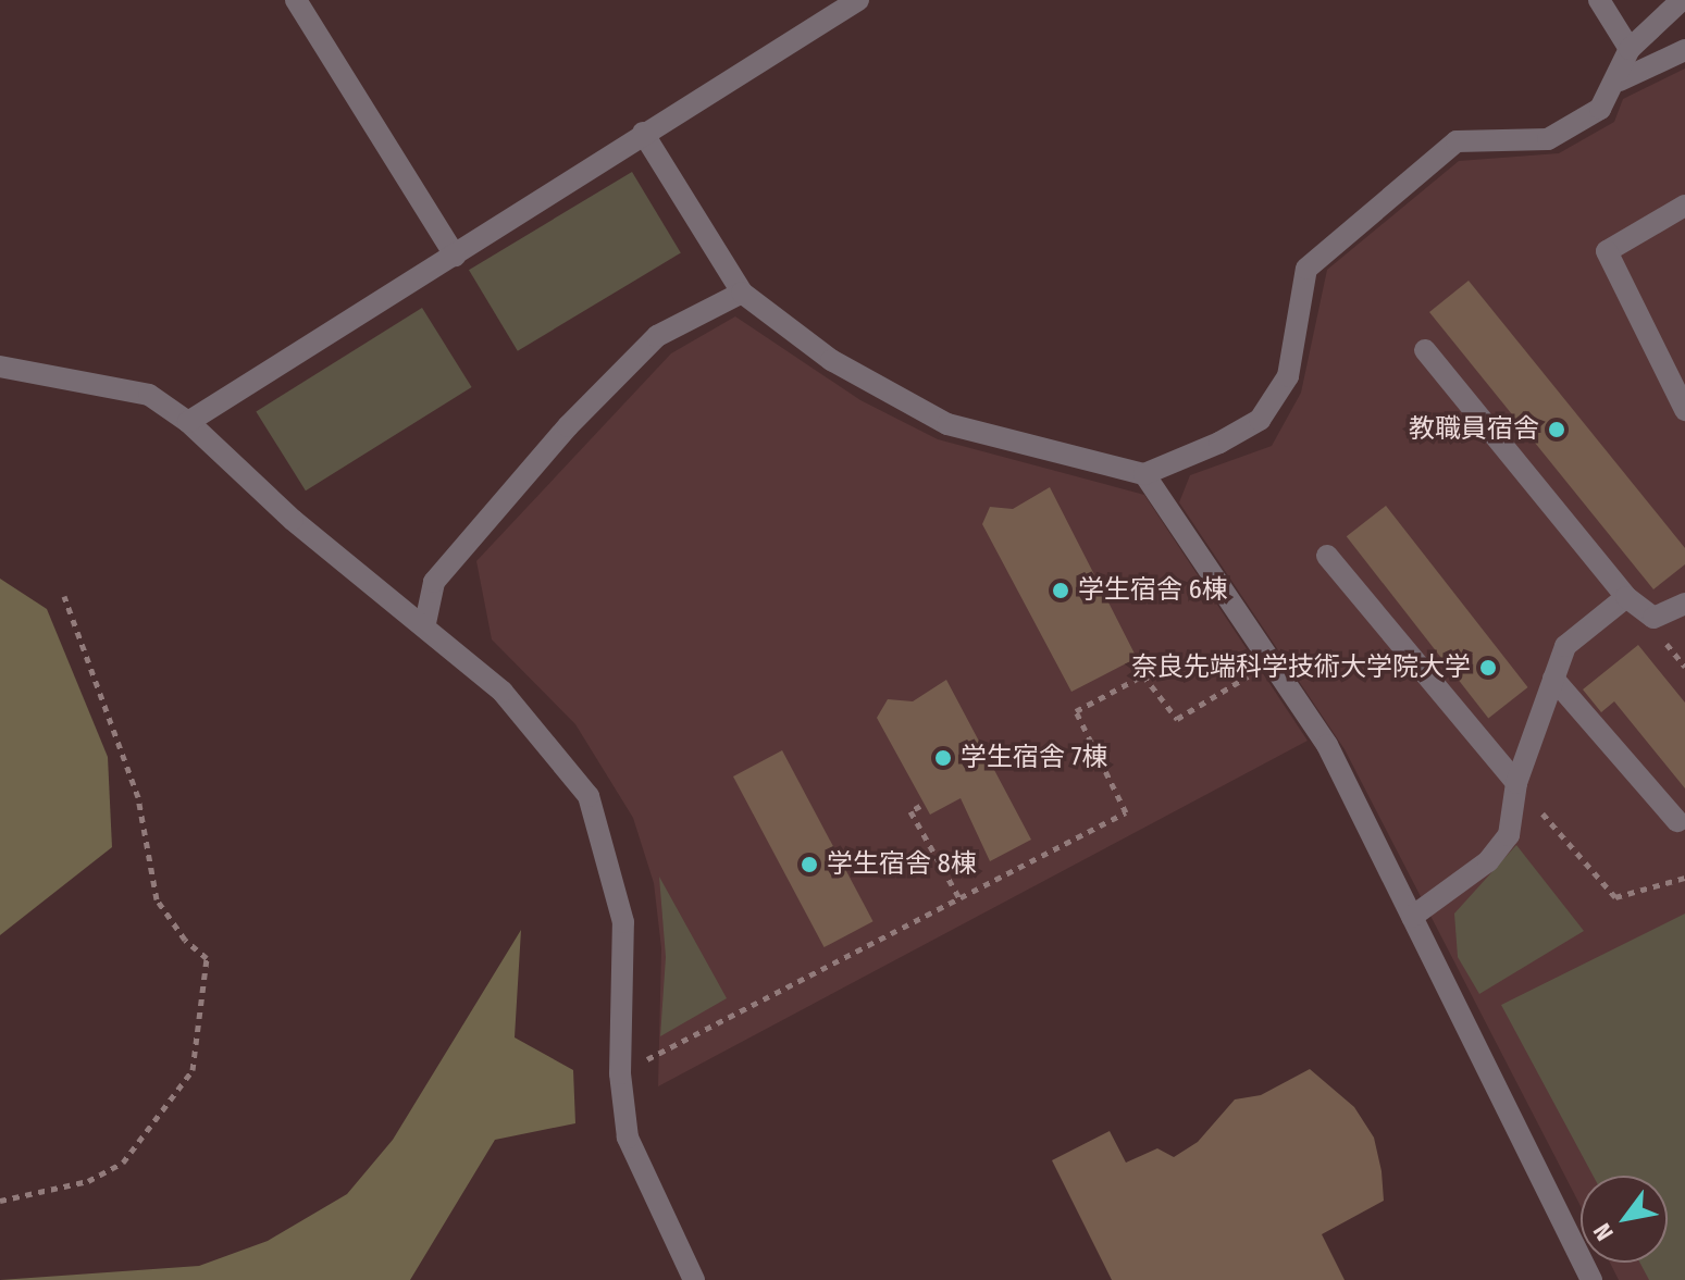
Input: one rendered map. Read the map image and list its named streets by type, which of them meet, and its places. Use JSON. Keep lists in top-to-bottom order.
{
  "places": [
    "教職員宿舎",
    "学生宿舎 6棟",
    "奈良先端科学技術大学院大学",
    "学生宿舎 7棟",
    "学生宿舎 8棟"
  ],
  "north": "bottom left"
}
